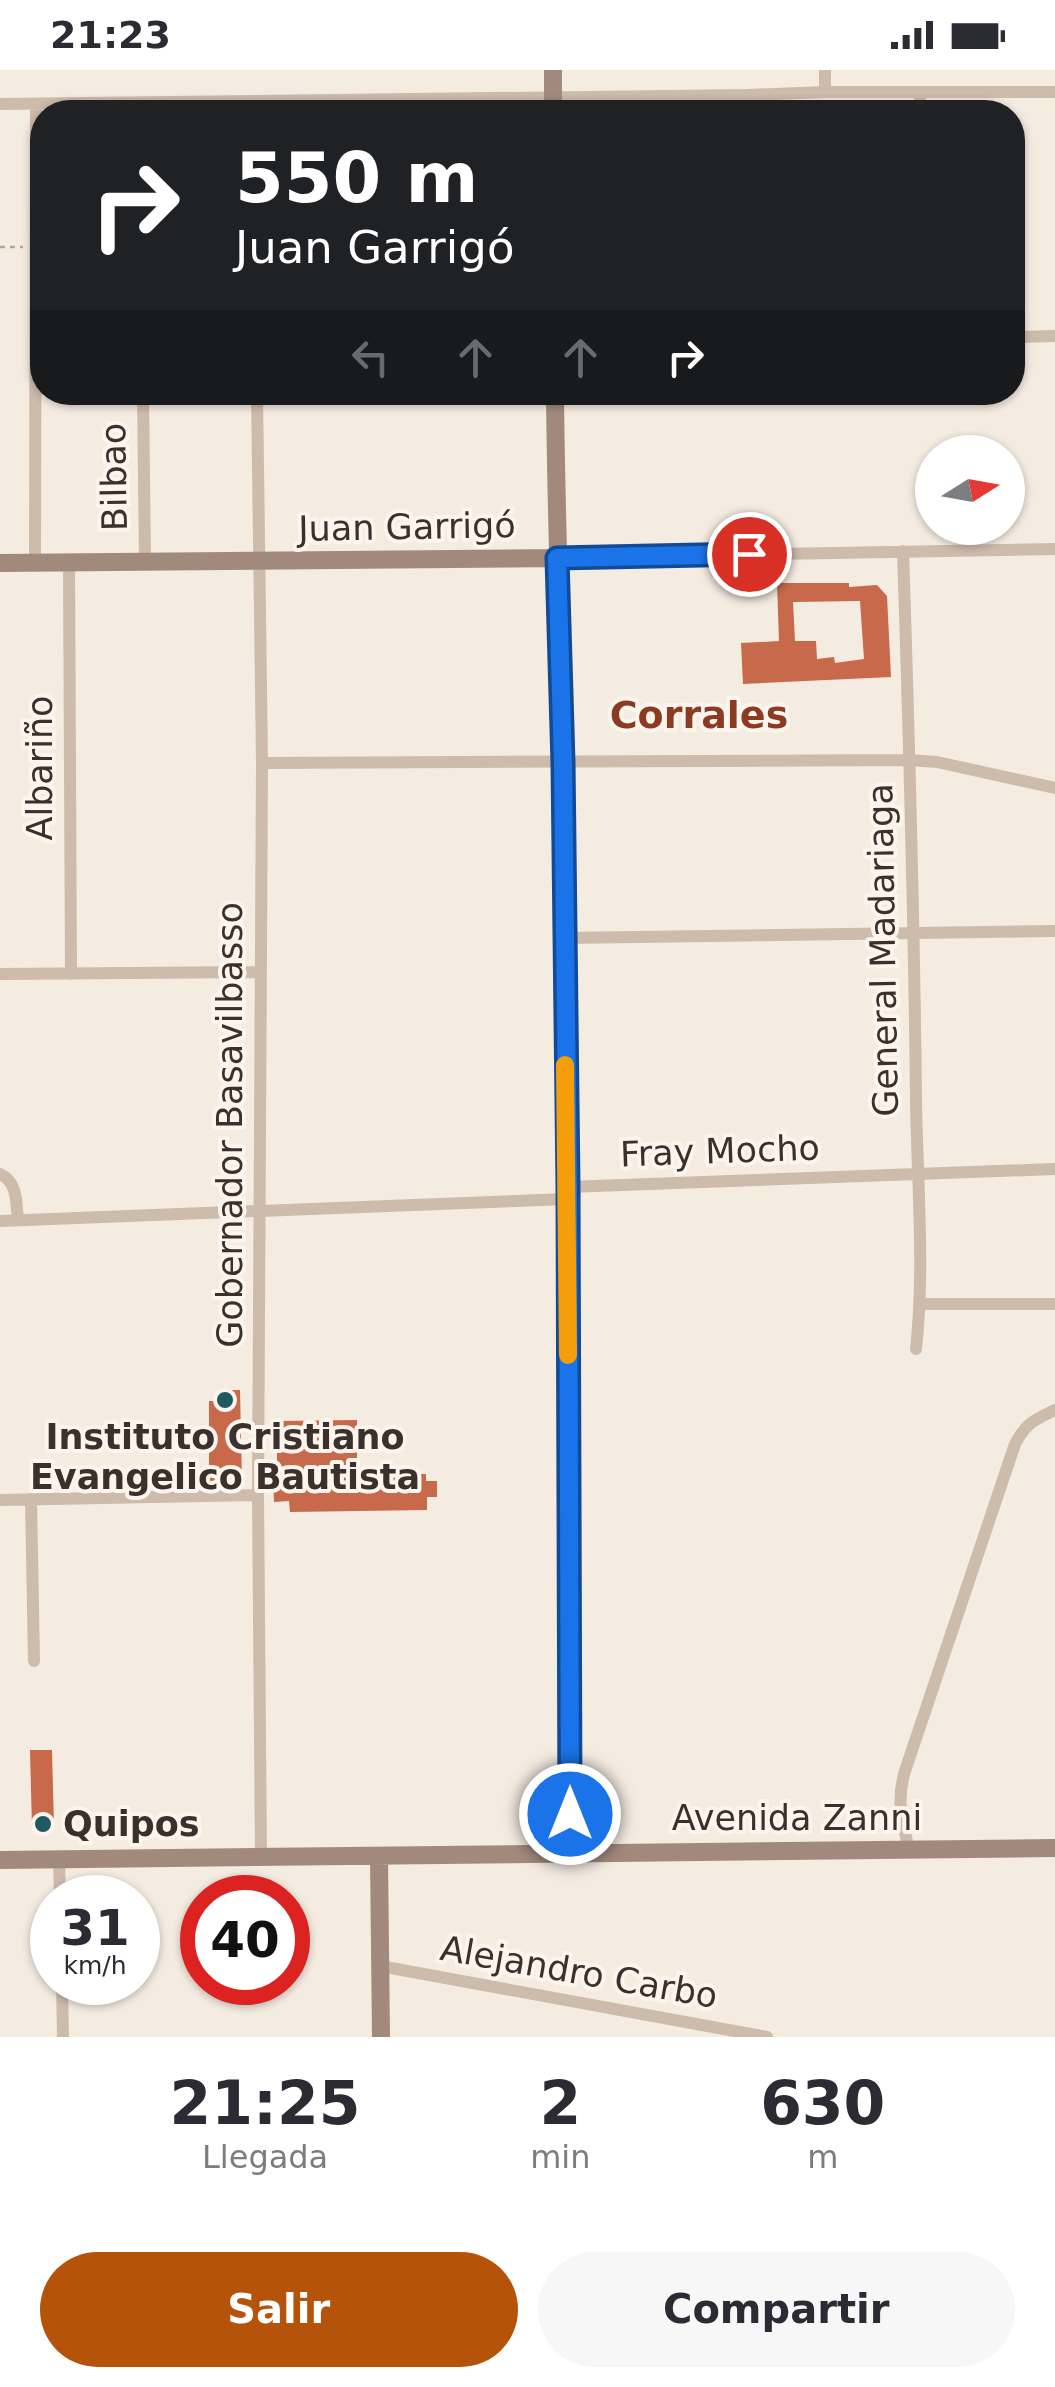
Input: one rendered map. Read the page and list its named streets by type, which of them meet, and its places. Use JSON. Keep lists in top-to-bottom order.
{
  "streets": {
    "street": [
      "Bilbao",
      "Juan Garrigó",
      "Albariño",
      "General Madariaga",
      "Gobernador Basavilbasso",
      "Fray Mocho",
      "Avenida Zanni",
      "Alejandro Carbo"
    ]
  },
  "crossings": [
    ["Bilbao", "Juan Garrigó"],
    ["Juan Garrigó", "Albariño"],
    ["Juan Garrigó", "General Madariaga"],
    ["Juan Garrigó", "Gobernador Basavilbasso"],
    ["General Madariaga", "Fray Mocho"],
    ["Gobernador Basavilbasso", "Fray Mocho"],
    ["Gobernador Basavilbasso", "Avenida Zanni"]
  ],
  "districts": ["Corrales"],
  "places": ["Instituto Cristiano Evangelico Bautista", "Quipos"],
  "north": "right",
  "page": {
    "status": "21:23",
    "turn": ["550 m", "Juan Garrigó"],
    "speed": "31 km/h",
    "limit": "40",
    "eta": [
      "21:25",
      "Llegada",
      "2",
      "min",
      "630",
      "m"
    ],
    "buttons": ["Salir", "Compartir"]
  }
}
